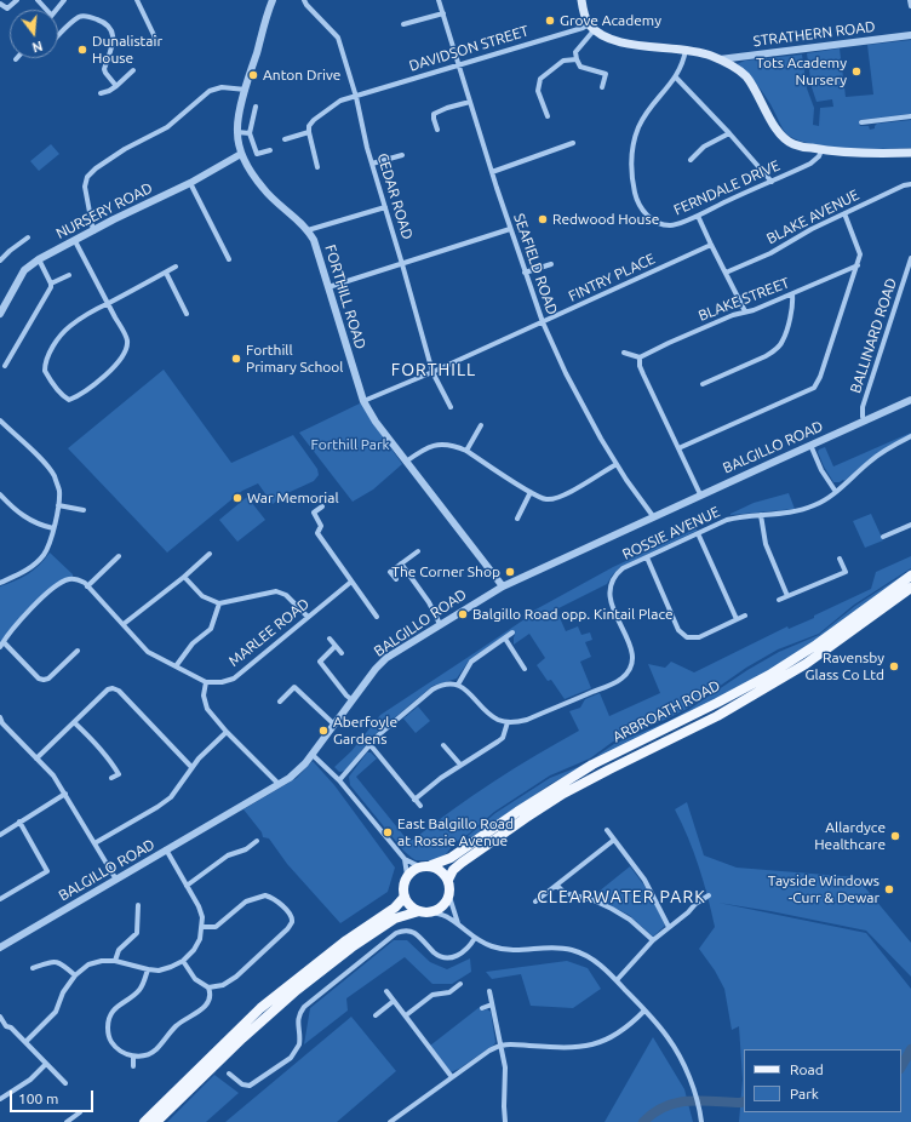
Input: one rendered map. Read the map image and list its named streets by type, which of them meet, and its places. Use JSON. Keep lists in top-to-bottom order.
{
  "streets": {
    "main road": ["ARBROATH ROAD"],
    "street": [
      "STRATHERN ROAD",
      "DAVIDSON STREET",
      "FERNDALE DRIVE",
      "CEDAR ROAD",
      "NURSERY ROAD",
      "BLAKE AVENUE",
      "SEAFIELD ROAD",
      "FINTRY PLACE",
      "FORTHILL ROAD",
      "BLAKE STREET",
      "BALLINARD ROAD",
      "BALGILLO ROAD",
      "ROSSIE AVENUE",
      "MARLEE ROAD"
    ]
  },
  "crossings": [
    ["DAVIDSON STREET", "CEDAR ROAD"],
    ["DAVIDSON STREET", "SEAFIELD ROAD"],
    ["CEDAR ROAD", "FINTRY PLACE"],
    ["NURSERY ROAD", "FORTHILL ROAD"],
    ["SEAFIELD ROAD", "FINTRY PLACE"],
    ["SEAFIELD ROAD", "BALGILLO ROAD"],
    ["FINTRY PLACE", "FORTHILL ROAD"],
    ["FORTHILL ROAD", "BALGILLO ROAD"],
    ["BALLINARD ROAD", "BALGILLO ROAD"]
  ],
  "districts": ["FORTHILL", "CLEARWATER PARK"],
  "parks": ["Forthill Park"],
  "places": [
    "Grove Academy",
    "Dunalistair House",
    "Tots Academy Nursery",
    "Anton Drive",
    "Redwood House",
    "Forthill Primary School",
    "War Memorial",
    "The Corner Shop",
    "Balgillo Road opp. Kintail Place",
    "Ravensby Glass Co Ltd",
    "Aberfoyle Gardens",
    "East Balgillo Road at Rossie Avenue",
    "Allardyce Healthcare",
    "Tayside Windows -Curr & Dewar"
  ],
  "legend": ["Road", "Park"],
  "scale_bar": "100 m",
  "north": "bottom"
}
